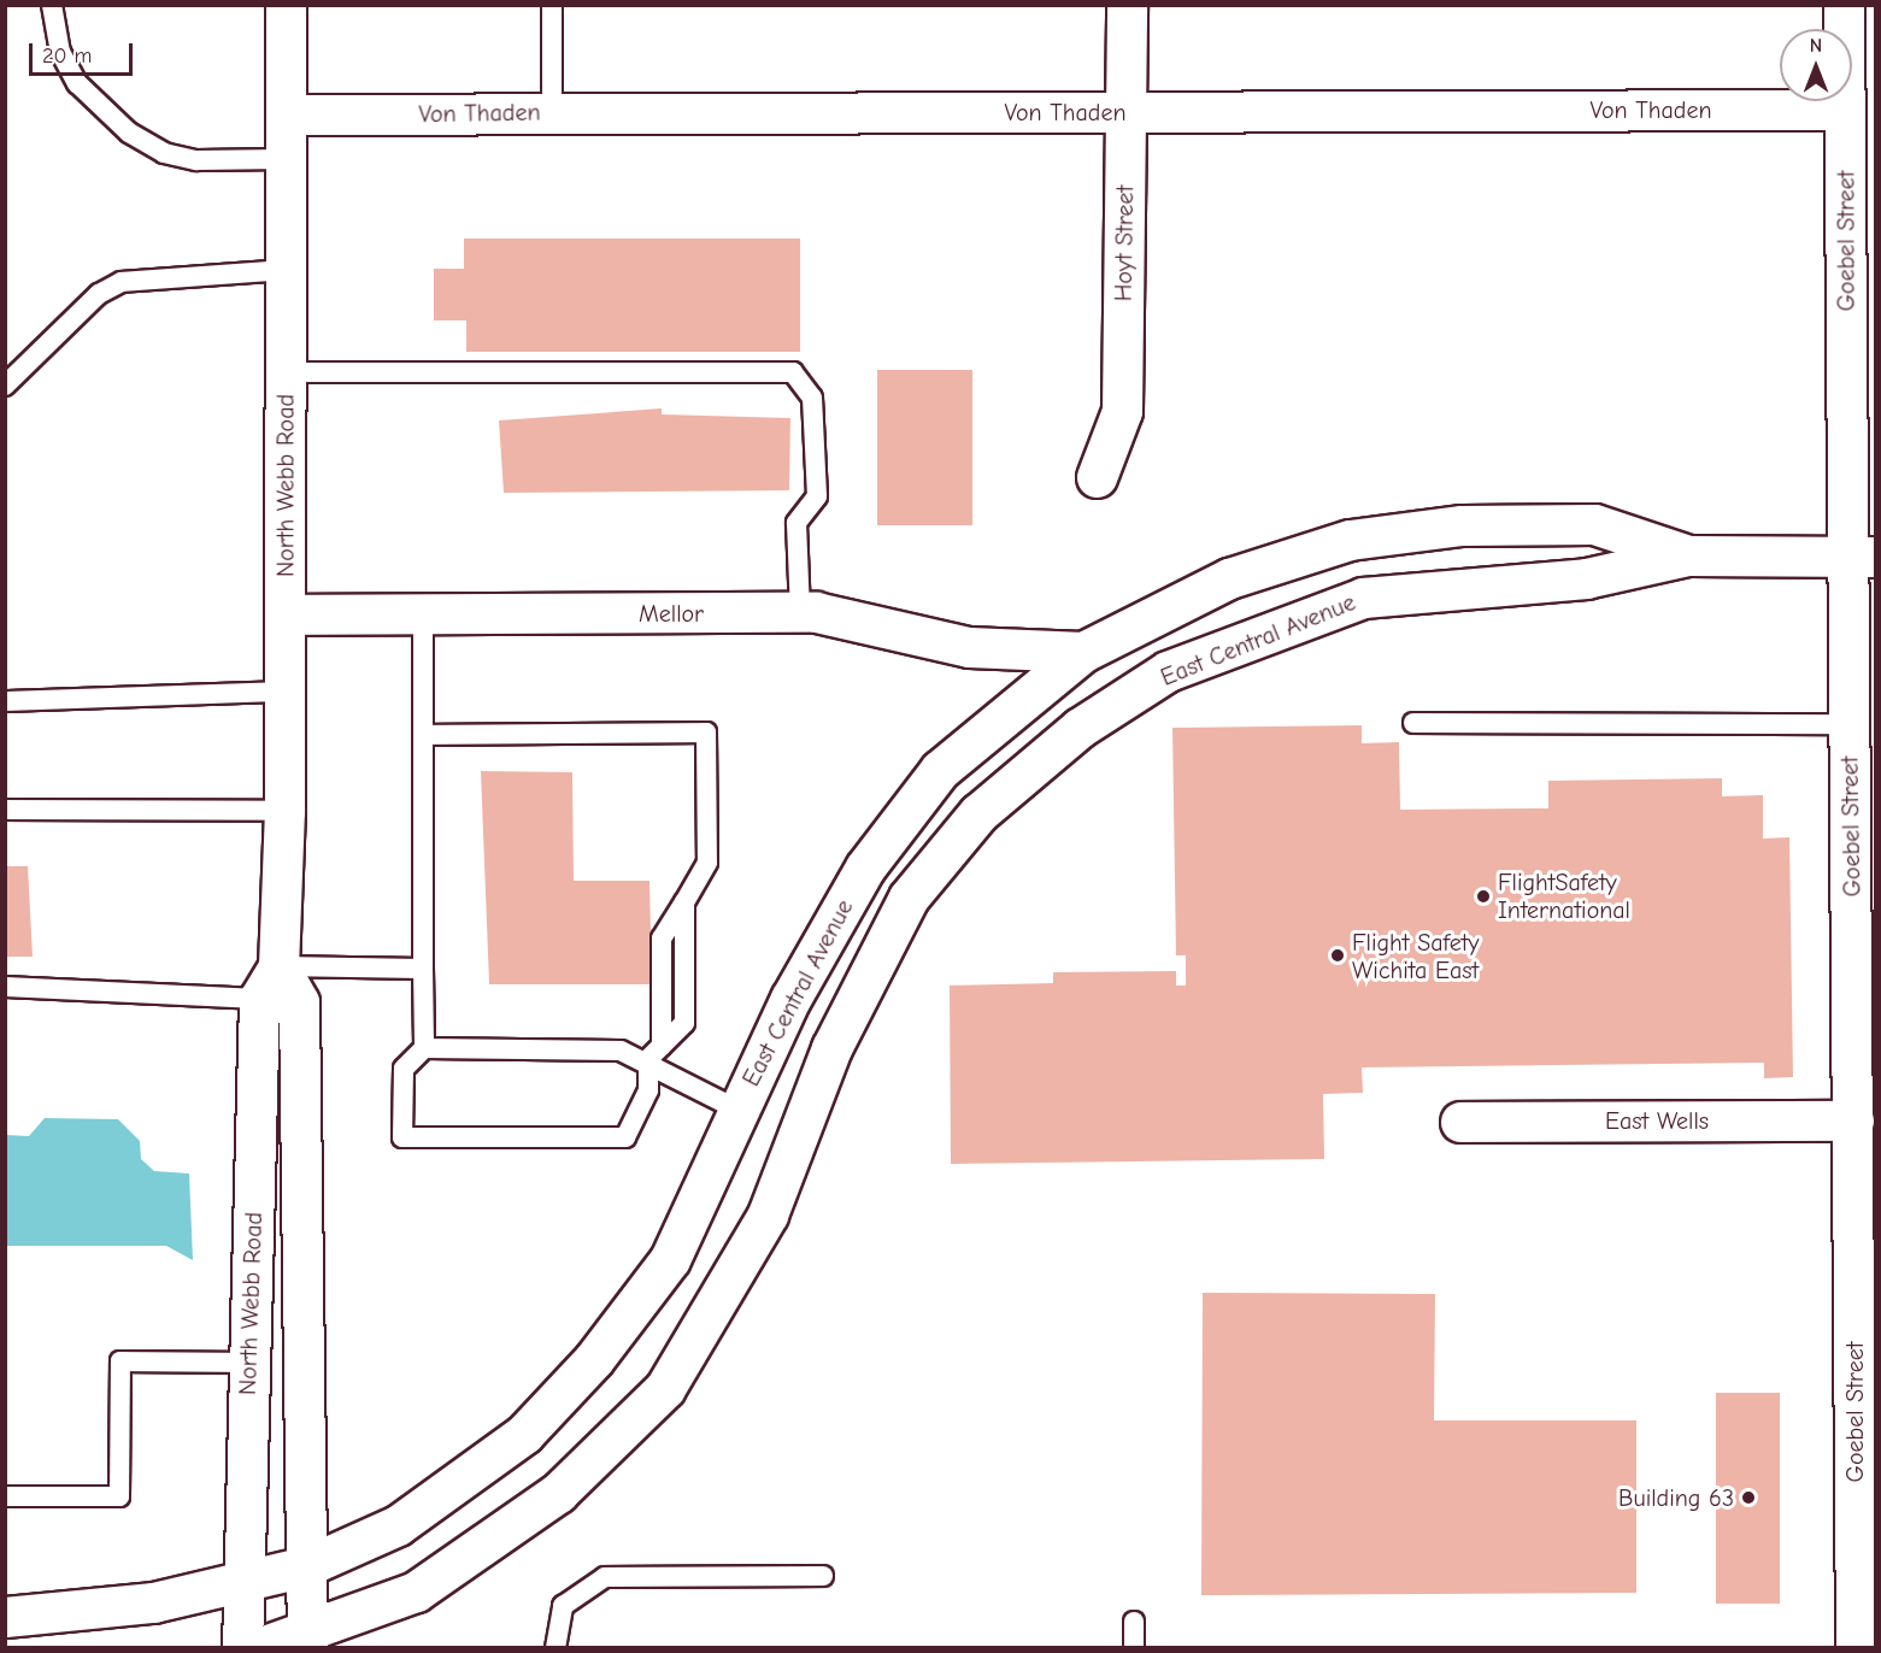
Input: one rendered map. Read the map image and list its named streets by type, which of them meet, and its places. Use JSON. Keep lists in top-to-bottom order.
{
  "streets": {
    "main road": [
      "Von Thaden",
      "Goebel Street",
      "Hoyt Street",
      "North Webb Road",
      "Mellor",
      "East Central Avenue",
      "East Wells"
    ]
  },
  "crossings": [
    ["Von Thaden", "Goebel Street"],
    ["Von Thaden", "Hoyt Street"],
    ["Von Thaden", "North Webb Road"],
    ["Goebel Street", "East Central Avenue"],
    ["Goebel Street", "East Wells"],
    ["North Webb Road", "Mellor"],
    ["North Webb Road", "East Central Avenue"],
    ["Mellor", "East Central Avenue"]
  ],
  "places": ["FlightSafety International", "Flight Safety Wichita East", "Building 63"],
  "scale_bar": "20 m",
  "north": "top"
}
